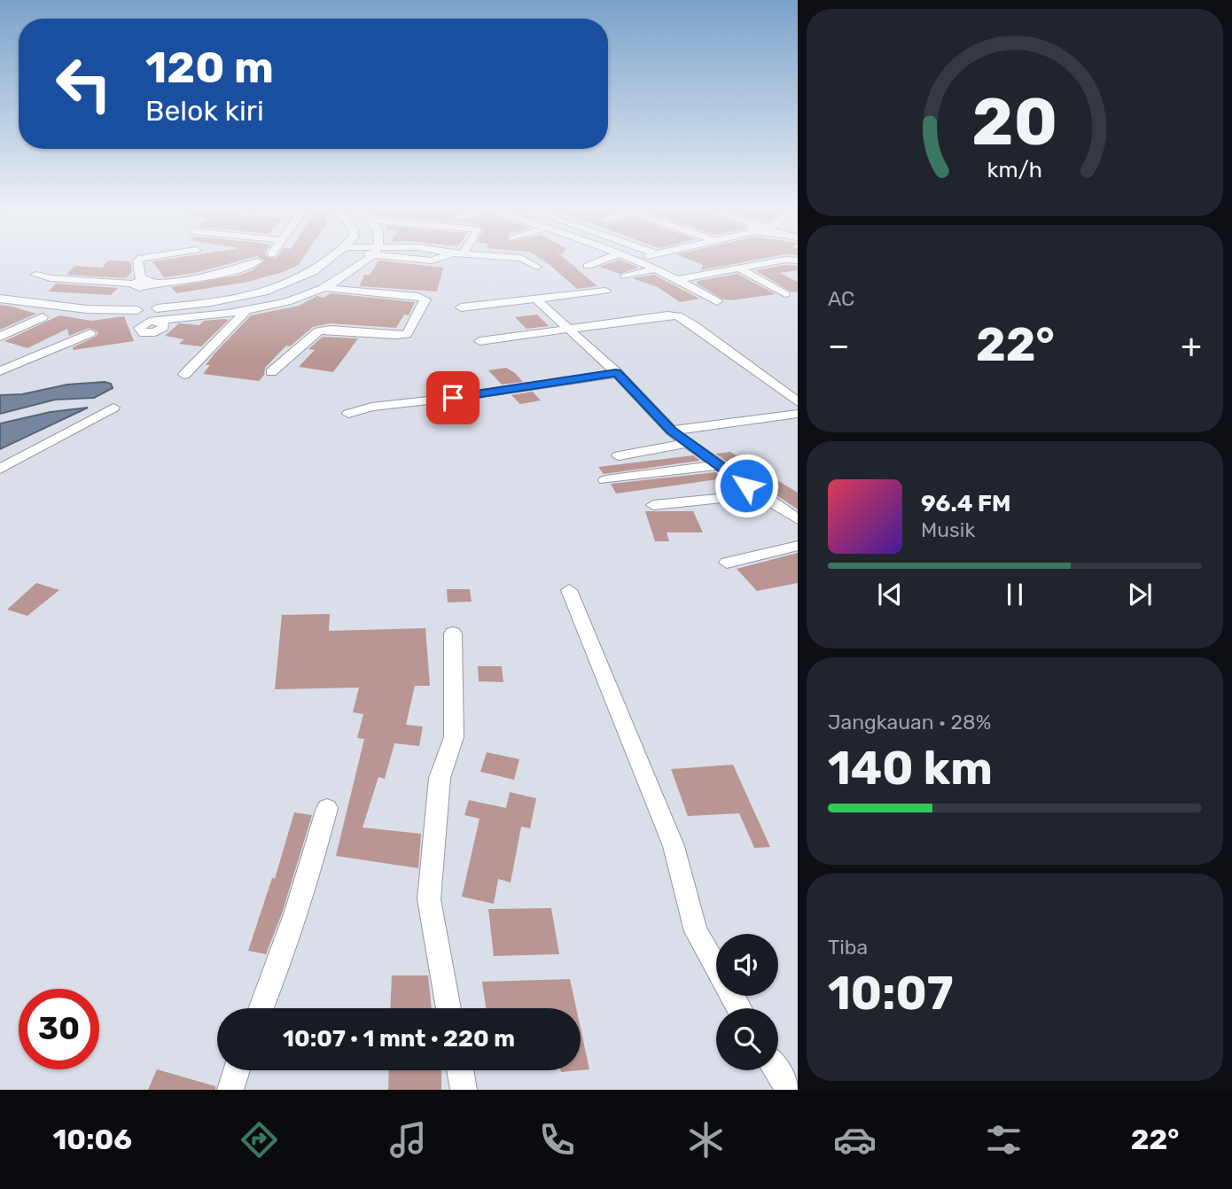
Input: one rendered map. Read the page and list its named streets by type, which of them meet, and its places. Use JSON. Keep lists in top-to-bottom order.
{
  "page": {
    "turn": ["120 m", "Belok kiri"],
    "tile": [
      "AC",
      ["Jangkauan · 28%", "140 km"],
      ["Tiba", "10:07"]
    ],
    "heat": ["−", "22°", "+"],
    "song": ["96.4 FM", "Musik"],
    "limit": "30",
    "trip": "10:07 · 1 mnt · 220 m",
    "tabs": ["10:06", "22°"],
    "gauge": ["20", "km/h"]
  }
}
